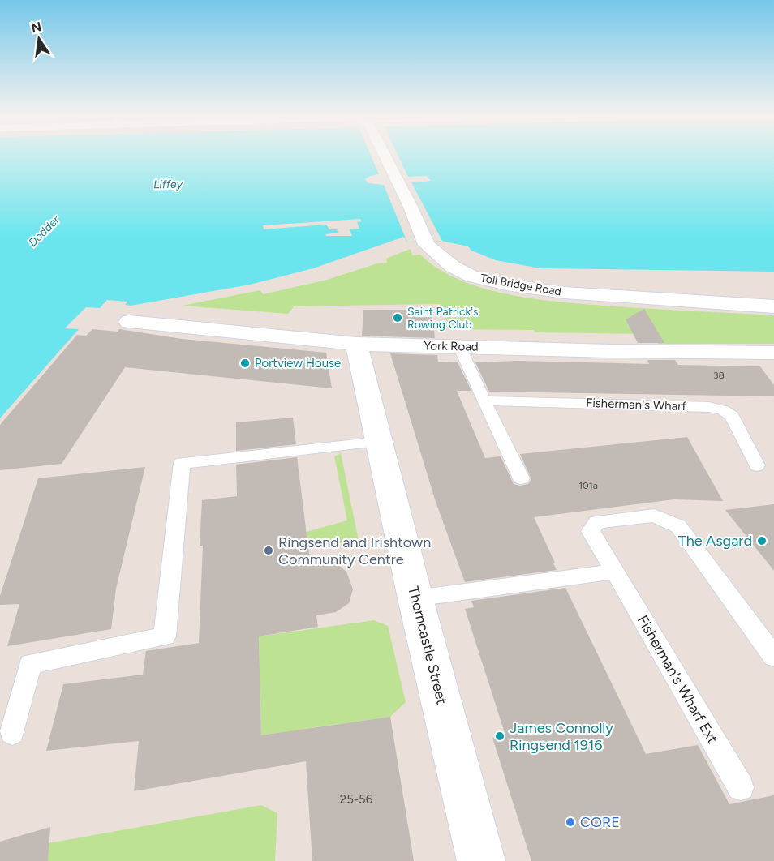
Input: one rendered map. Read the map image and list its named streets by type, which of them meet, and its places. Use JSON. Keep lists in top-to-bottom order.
{
  "streets": {
    "main road": ["Toll Bridge Road", "York Road", "Thorncastle Street"],
    "lane": ["Fisherman's Wharf", "Fisherman's Wharf Ext"]
  },
  "crossings": [
    ["York Road", "Thorncastle Street"]
  ],
  "water": ["Liffey", "Dodder"],
  "places": [
    "Saint Patrick's Rowing Club",
    "Portview House",
    "The Asgard",
    "Ringsend and Irishtown Community Centre",
    "James Connolly Ringsend 1916",
    "CORE"
  ],
  "house_numbers": ["38", "101a", "25-56"],
  "north": "top"
}
